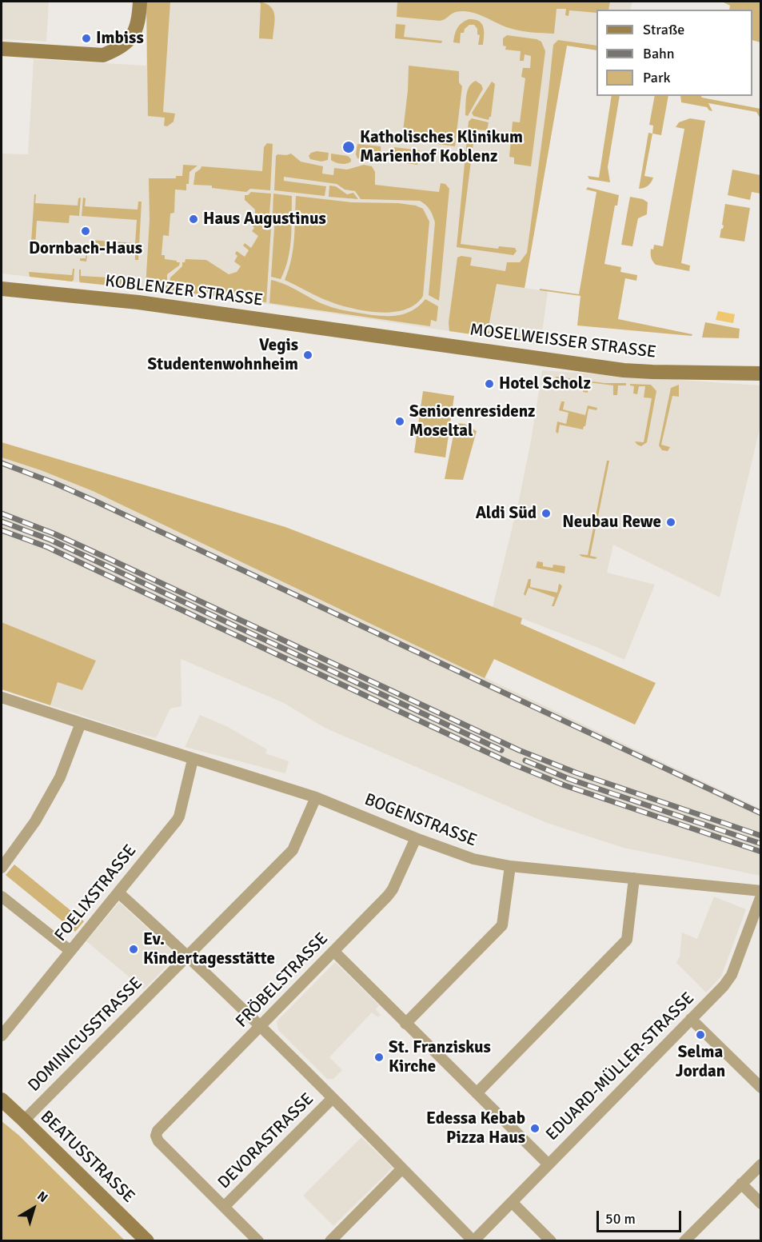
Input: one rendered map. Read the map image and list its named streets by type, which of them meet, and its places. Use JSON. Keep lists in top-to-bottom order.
{
  "streets": {
    "street": [
      "KOBLENZER STRASSE",
      "MOSELWEISSER STRASSE",
      "BOGENSTRASSE",
      "FOELIXSTRASSE",
      "FRÖBELSTRASSE",
      "DOMINICUSSTRASSE",
      "EDUARD-MÜLLER-STRASSE",
      "DEVORASTRASSE",
      "BEATUSSTRASSE"
    ]
  },
  "crossings": [
    ["KOBLENZER STRASSE", "MOSELWEISSER STRASSE"],
    ["BOGENSTRASSE", "FOELIXSTRASSE"],
    ["BOGENSTRASSE", "FRÖBELSTRASSE"],
    ["BOGENSTRASSE", "DOMINICUSSTRASSE"],
    ["FRÖBELSTRASSE", "DEVORASTRASSE"],
    ["DOMINICUSSTRASSE", "BEATUSSTRASSE"]
  ],
  "places": [
    "Imbiss",
    "Katholisches Klinikum Marienhof Koblenz",
    "Haus Augustinus",
    "Dornbach-Haus",
    "Vegis Studentenwohnheim",
    "Hotel Scholz",
    "Seniorenresidenz Moseltal",
    "Aldi Süd",
    "Neubau Rewe",
    "Ev. Kindertagesstätte",
    "Selma Jordan",
    "St. Franziskus Kirche",
    "Edessa Kebab Pizza Haus"
  ],
  "legend": ["Straße", "Bahn", "Park"],
  "scale_bar": "50 m",
  "north": "top right"
}
